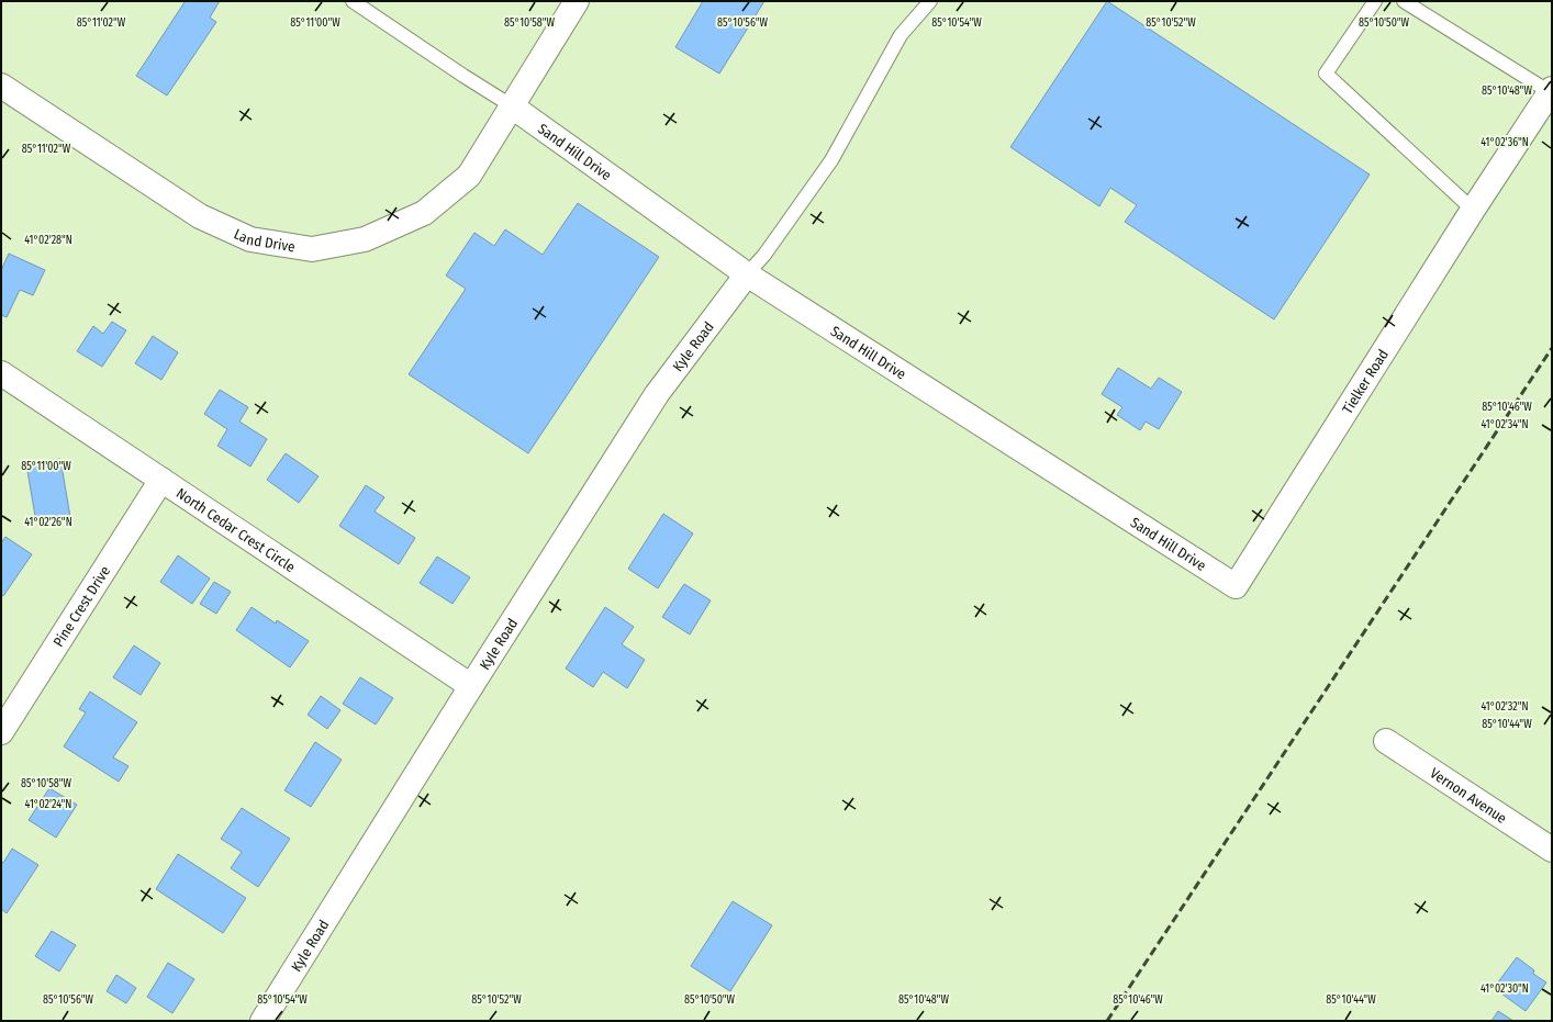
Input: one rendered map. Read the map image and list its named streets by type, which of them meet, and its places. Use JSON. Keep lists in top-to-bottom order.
{
  "streets": {
    "street": [
      "Sand Hill Drive",
      "Land Drive",
      "Kyle Road",
      "Tielker Road",
      "North Cedar Crest Circle",
      "Pine Crest Drive",
      "Vernon Avenue"
    ]
  },
  "crossings": [
    ["Sand Hill Drive", "Land Drive"],
    ["Sand Hill Drive", "Kyle Road"],
    ["Sand Hill Drive", "Tielker Road"],
    ["Kyle Road", "North Cedar Crest Circle"],
    ["North Cedar Crest Circle", "Pine Crest Drive"]
  ],
  "coordinates": [
    "85°11'02\"W",
    "85°10'58\"W",
    "85°10'56\"W",
    "85°10'54\"W",
    "85°10'52\"W",
    "85°10'50\"W",
    "85°11'00\"W",
    "85°10'48\"W",
    "41°02'36\"N",
    "41°02'28\"N",
    "85°10'46\"W",
    "41°02'34\"N",
    "41°02'26\"N",
    "41°02'32\"N",
    "85°10'44\"W",
    "41°02'24\"N",
    "41°02'30\"N"
  ]
}
